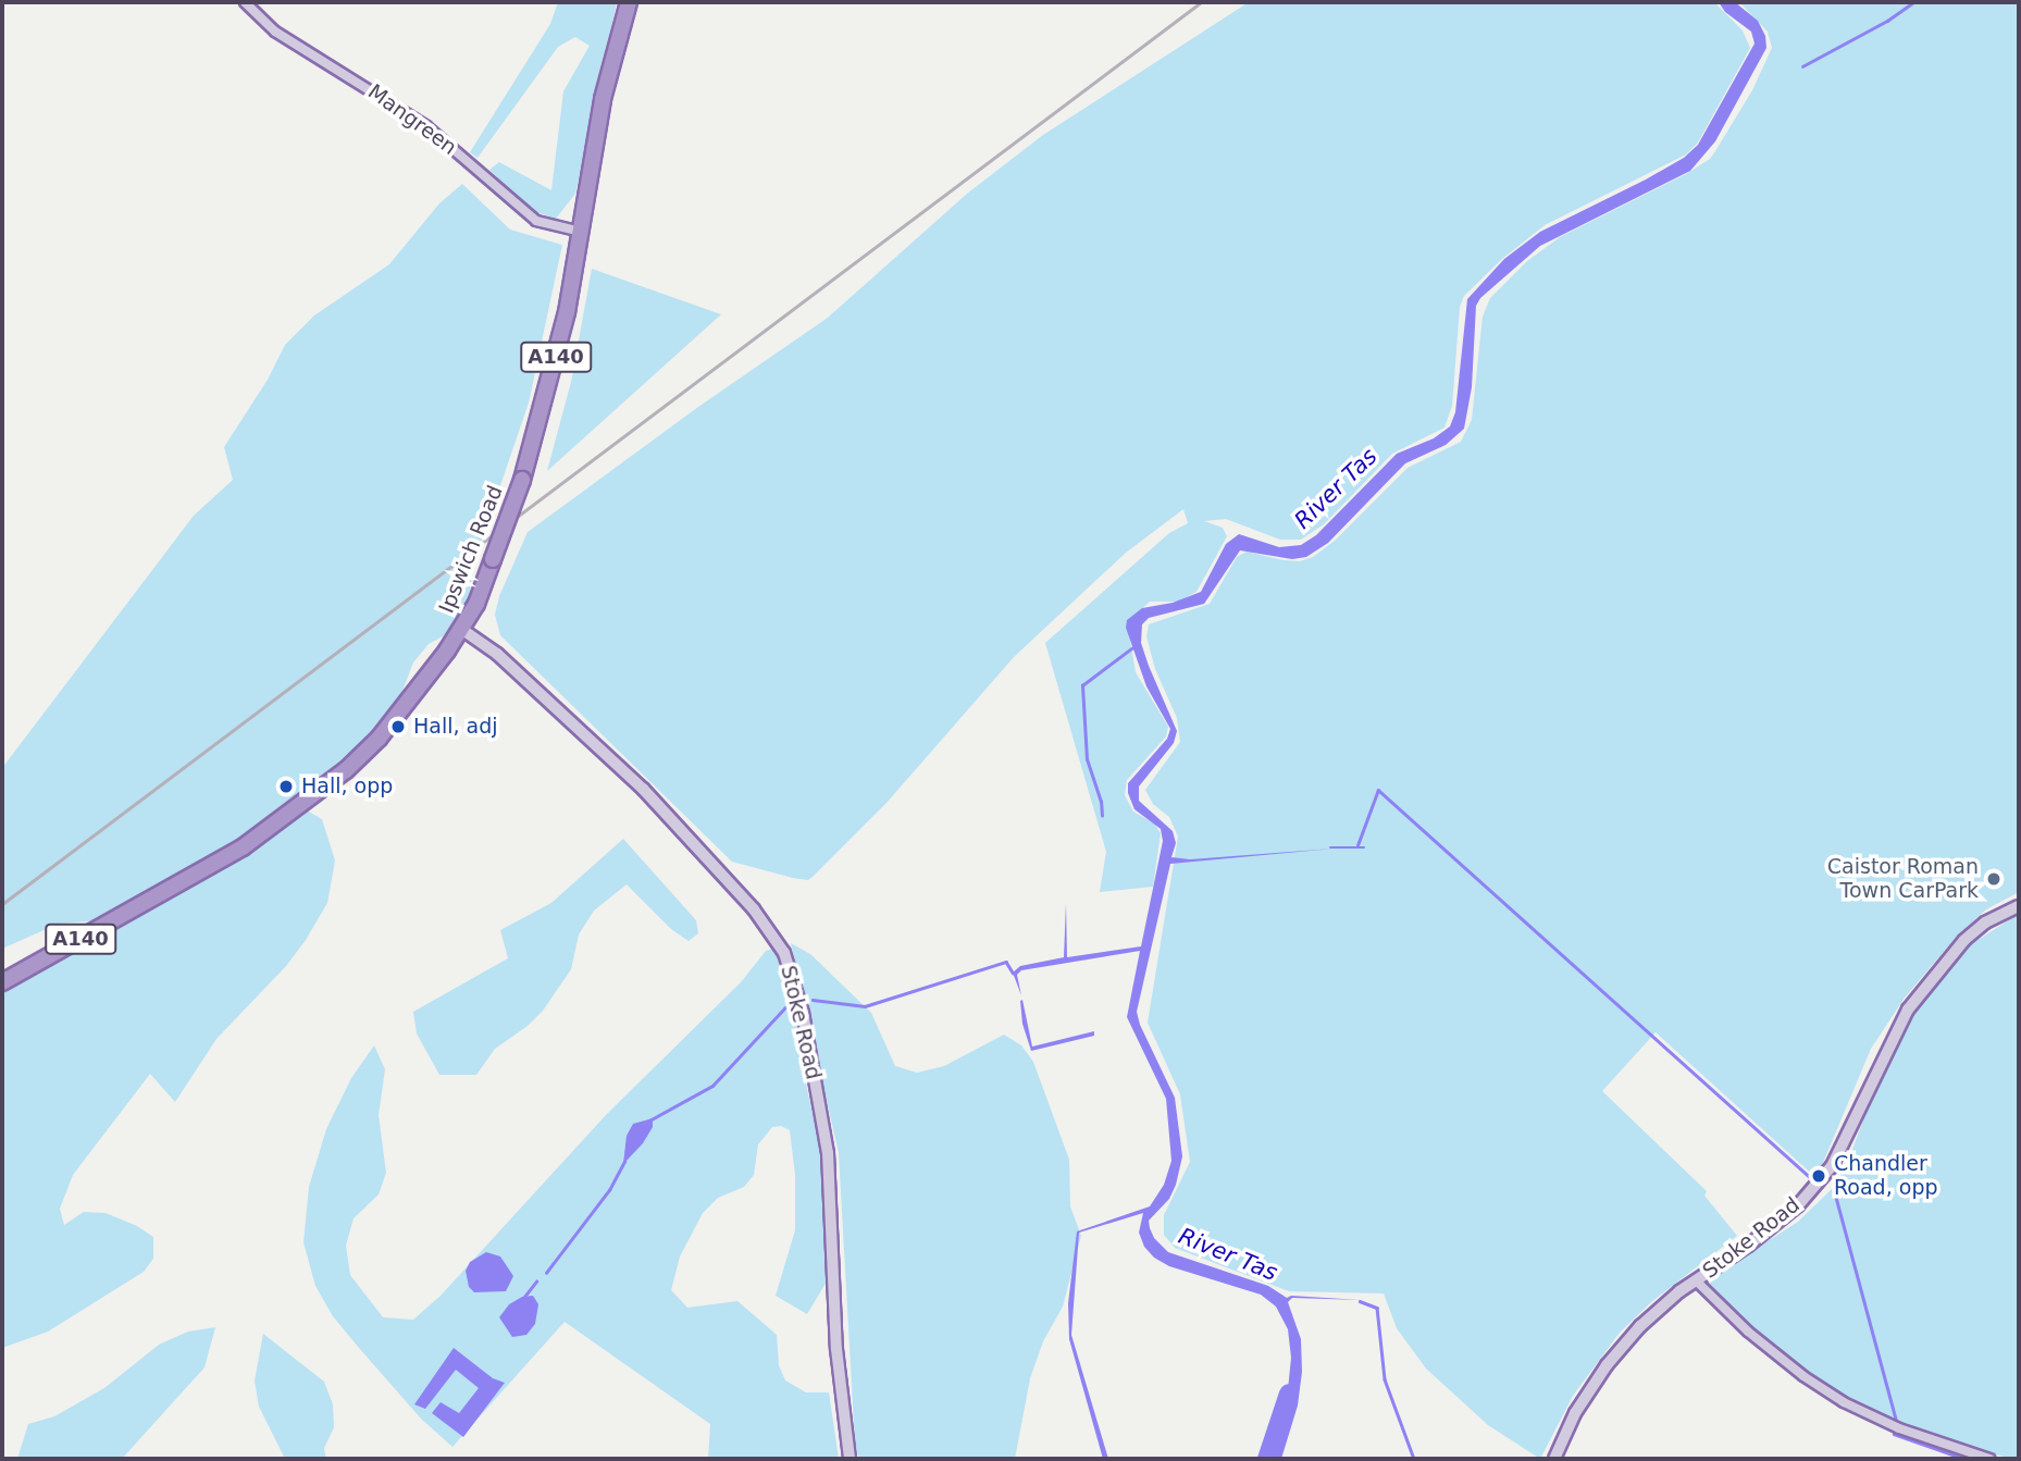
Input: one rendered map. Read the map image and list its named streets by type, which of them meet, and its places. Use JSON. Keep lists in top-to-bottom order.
{
  "streets": {
    "highway": ["A140", "Ipswich Road"],
    "street": ["Mangreen", "Stoke Road"]
  },
  "crossings": [
    ["Mangreen", "Ipswich Road"],
    ["Ipswich Road", "Stoke Road"]
  ],
  "water": ["River Tas"],
  "places": [
    "Hall, adj",
    "Hall, opp",
    "Caistor Roman Town CarPark",
    "Chandler Road, opp"
  ]
}
